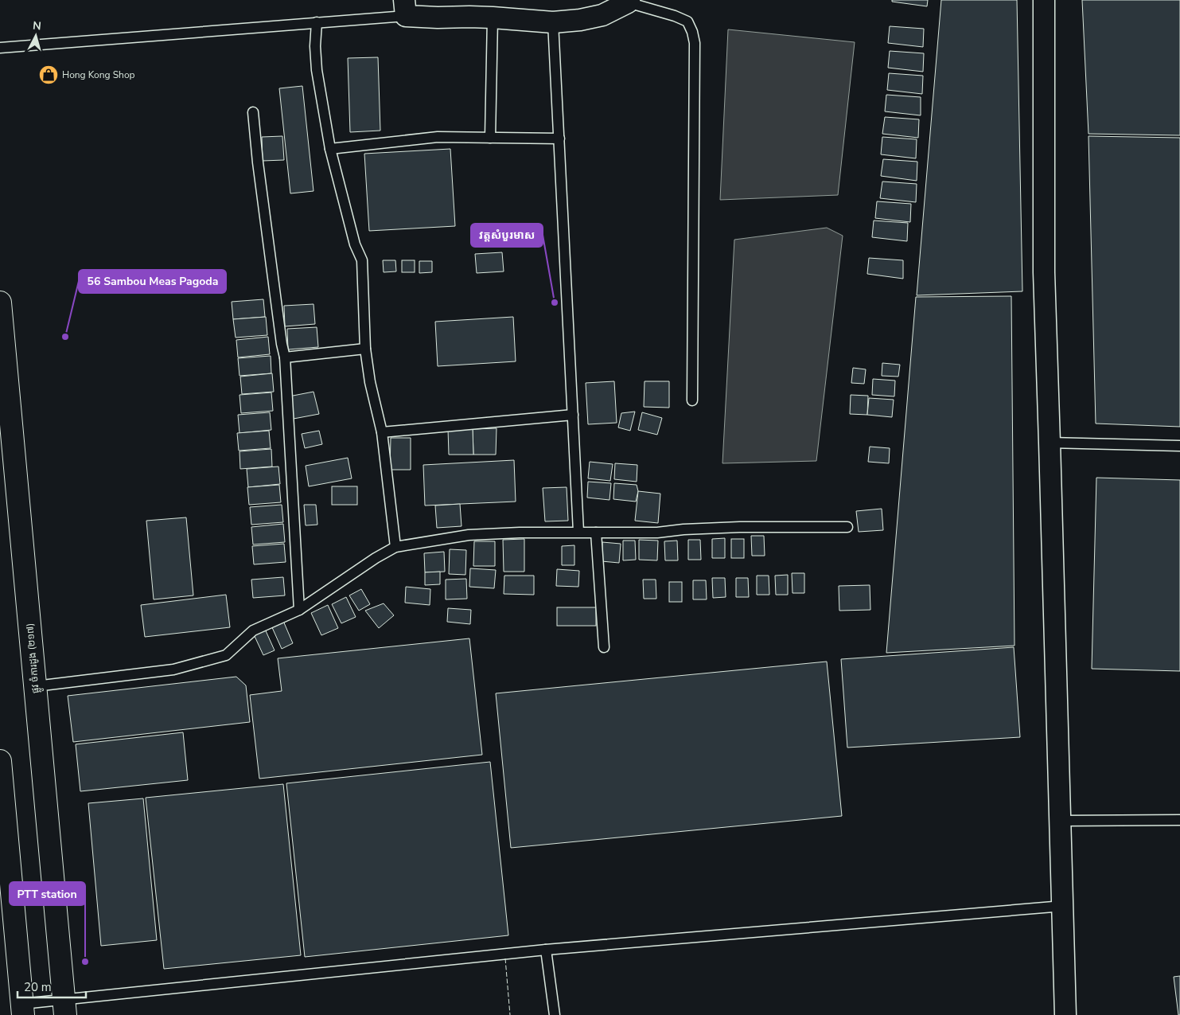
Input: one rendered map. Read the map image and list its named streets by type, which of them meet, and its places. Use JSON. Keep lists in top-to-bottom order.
{
  "streets": {
    "main road": ["ផ្លូវ ចំការដូង (២១៧)"]
  },
  "places": {
    "shop": ["Hong Kong Shop"],
    "other": ["វត្តសំបួរមាស", "56 Sambou Meas Pagoda", "PTT station"]
  },
  "scale_bar": "20 m",
  "north": "top"
}
